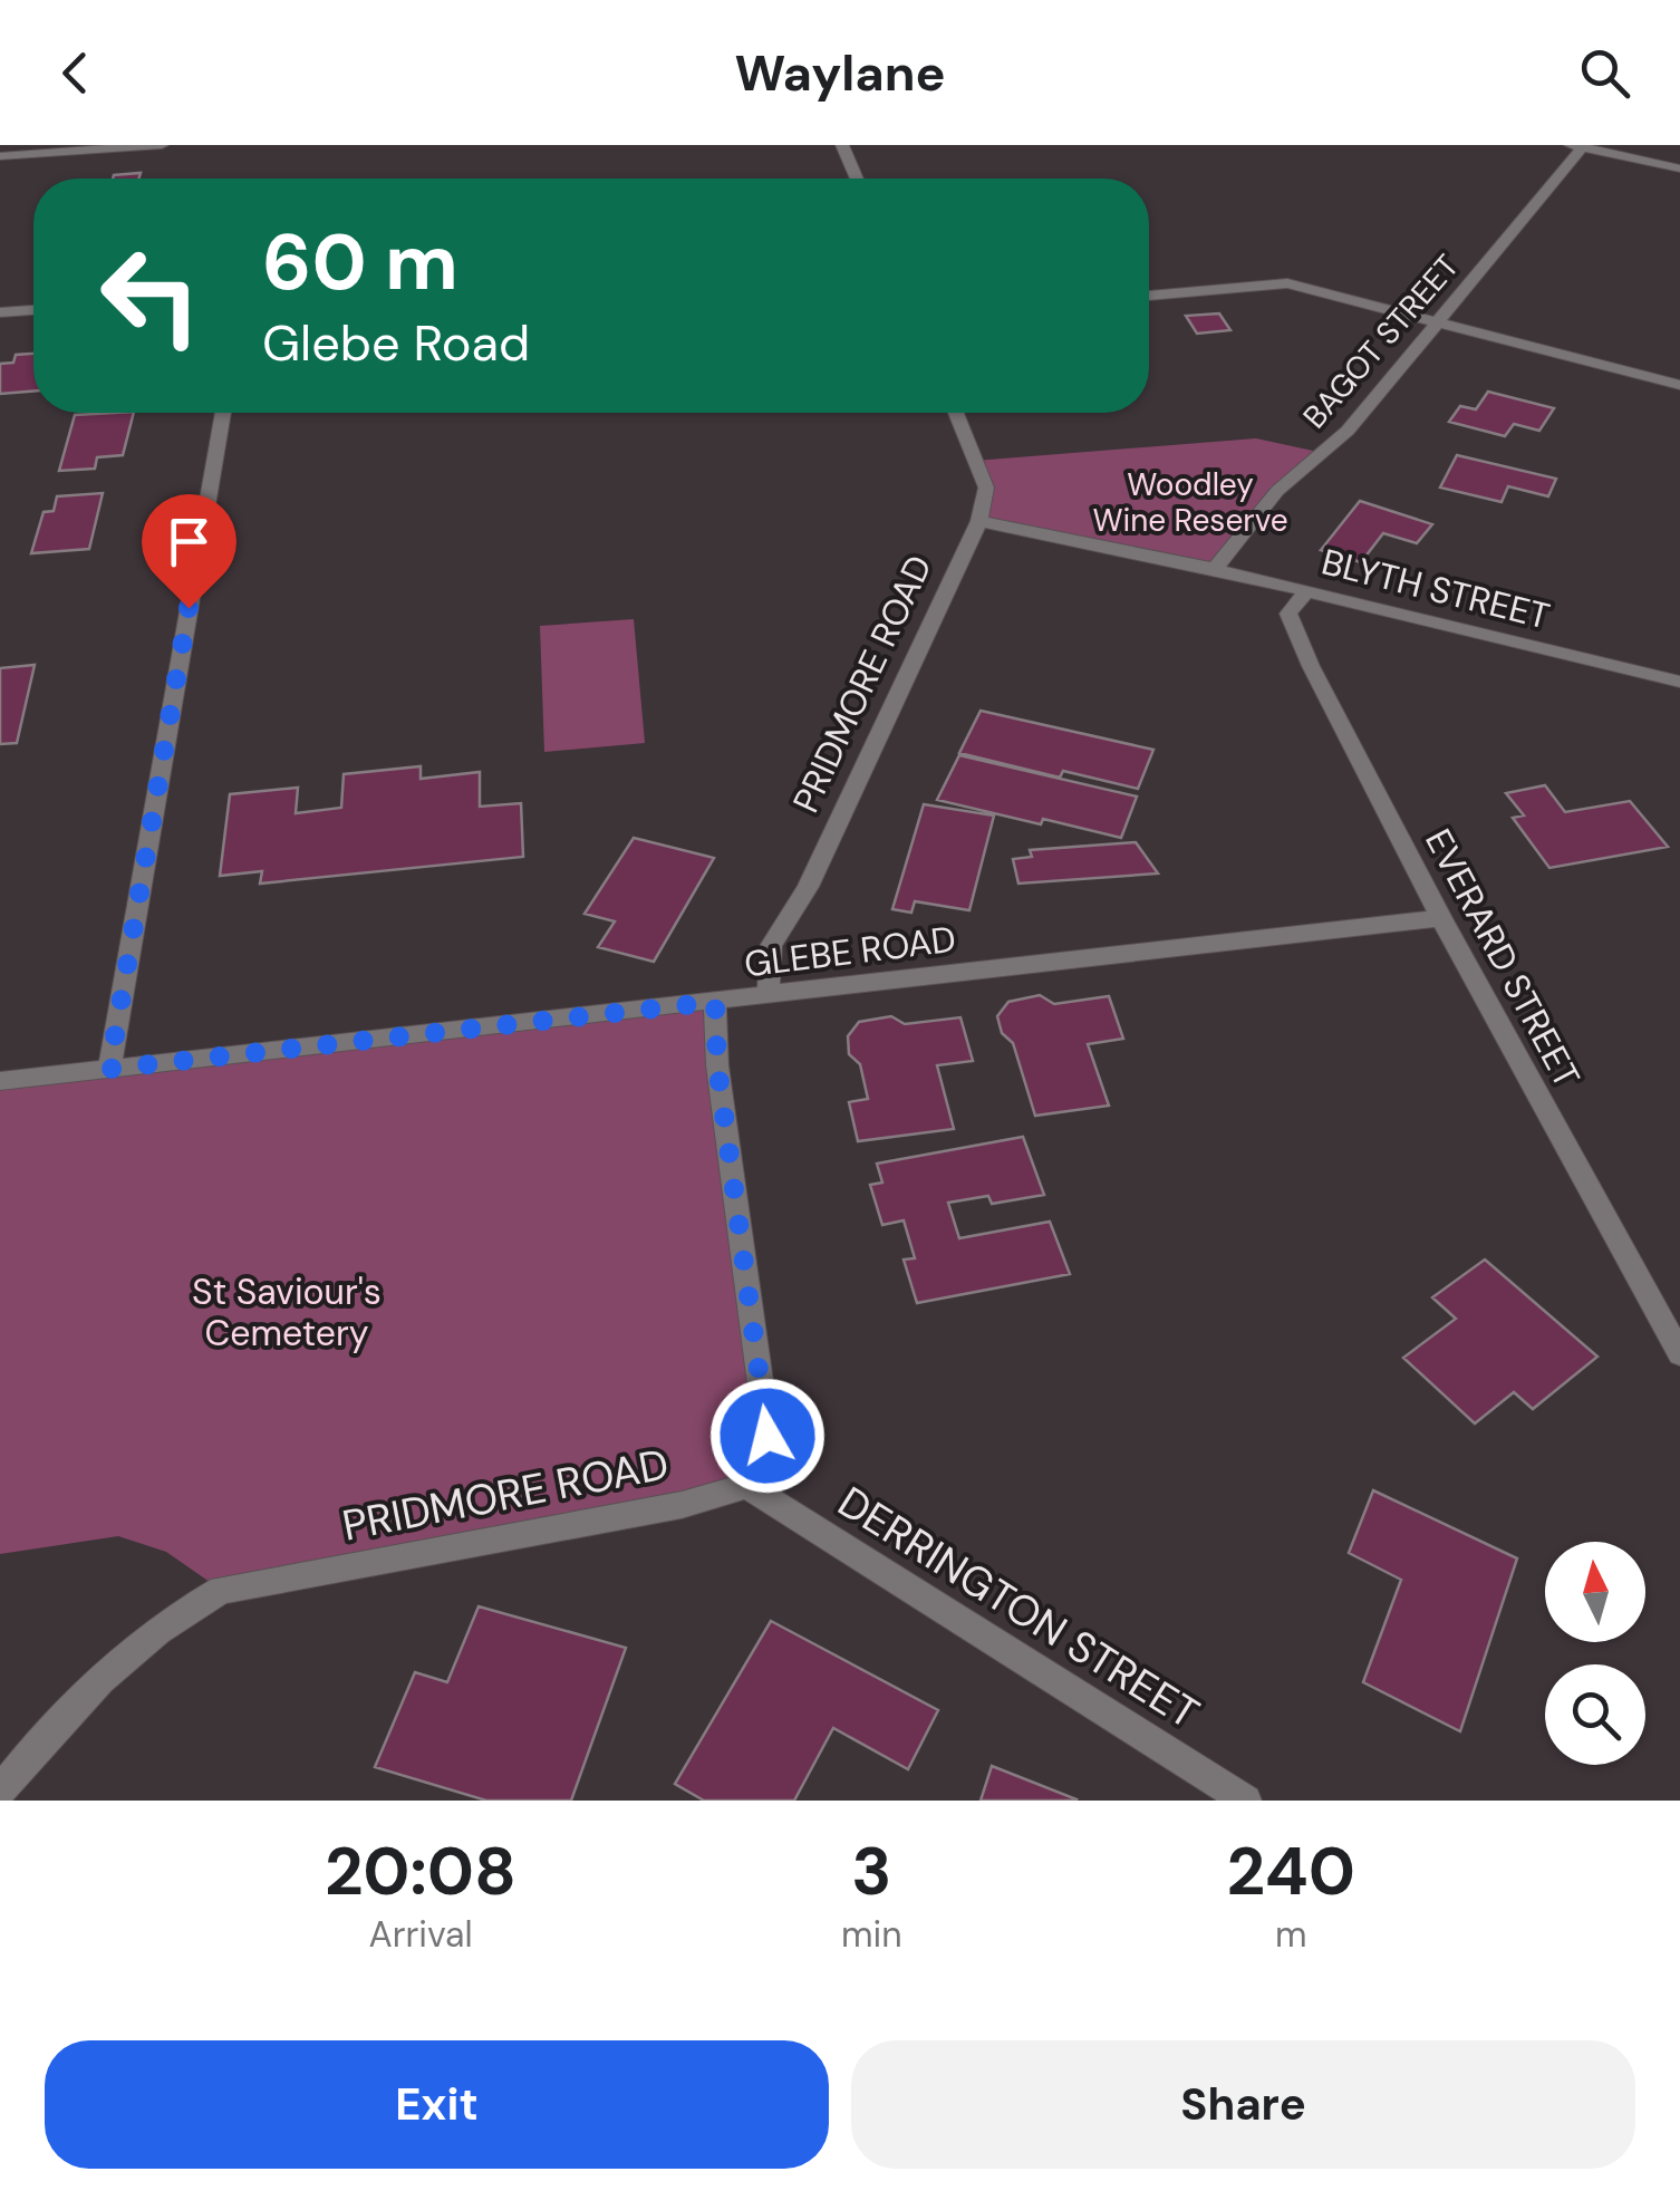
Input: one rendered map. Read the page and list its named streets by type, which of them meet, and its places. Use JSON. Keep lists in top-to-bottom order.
{
  "streets": {
    "street": [
      "BAGOT STREET",
      "BLYTH STREET",
      "PRIDMORE ROAD",
      "GLEBE ROAD",
      "EVERARD STREET",
      "DERRINGTON STREET"
    ]
  },
  "crossings": [
    ["BAGOT STREET", "BLYTH STREET"],
    ["BLYTH STREET", "PRIDMORE ROAD"],
    ["BLYTH STREET", "EVERARD STREET"],
    ["PRIDMORE ROAD", "GLEBE ROAD"],
    ["PRIDMORE ROAD", "DERRINGTON STREET"],
    ["GLEBE ROAD", "EVERARD STREET"]
  ],
  "parks": ["Woodley Wine Reserve", "St Saviour's Cemetery"],
  "north": "top",
  "page": {
    "header": "Waylane",
    "turn": ["60 m", "Glebe Road"],
    "eta": [
      "20:08",
      "Arrival",
      "3",
      "min",
      "240",
      "m"
    ],
    "buttons": ["Exit", "Share"]
  }
}
